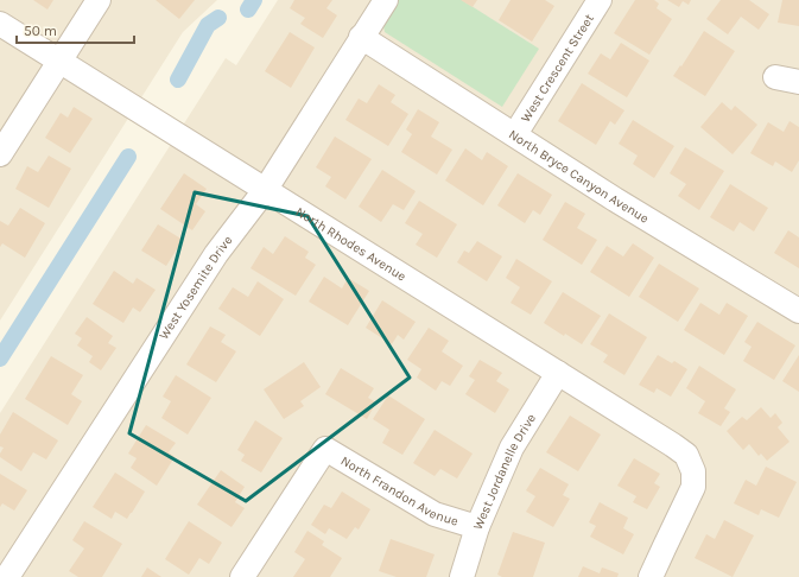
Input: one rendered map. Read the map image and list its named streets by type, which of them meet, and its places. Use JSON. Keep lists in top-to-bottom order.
{
  "streets": {
    "street": [
      "West Crescent Street",
      "North Bryce Canyon Avenue",
      "North Rhodes Avenue",
      "West Yosemite Drive",
      "West Jordanelle Drive",
      "North Frandon Avenue"
    ]
  },
  "crossings": [
    ["West Crescent Street", "North Bryce Canyon Avenue"],
    ["North Bryce Canyon Avenue", "West Yosemite Drive"],
    ["North Rhodes Avenue", "West Yosemite Drive"],
    ["North Rhodes Avenue", "West Jordanelle Drive"],
    ["West Jordanelle Drive", "North Frandon Avenue"]
  ],
  "scale_bar": "50 m"
}
